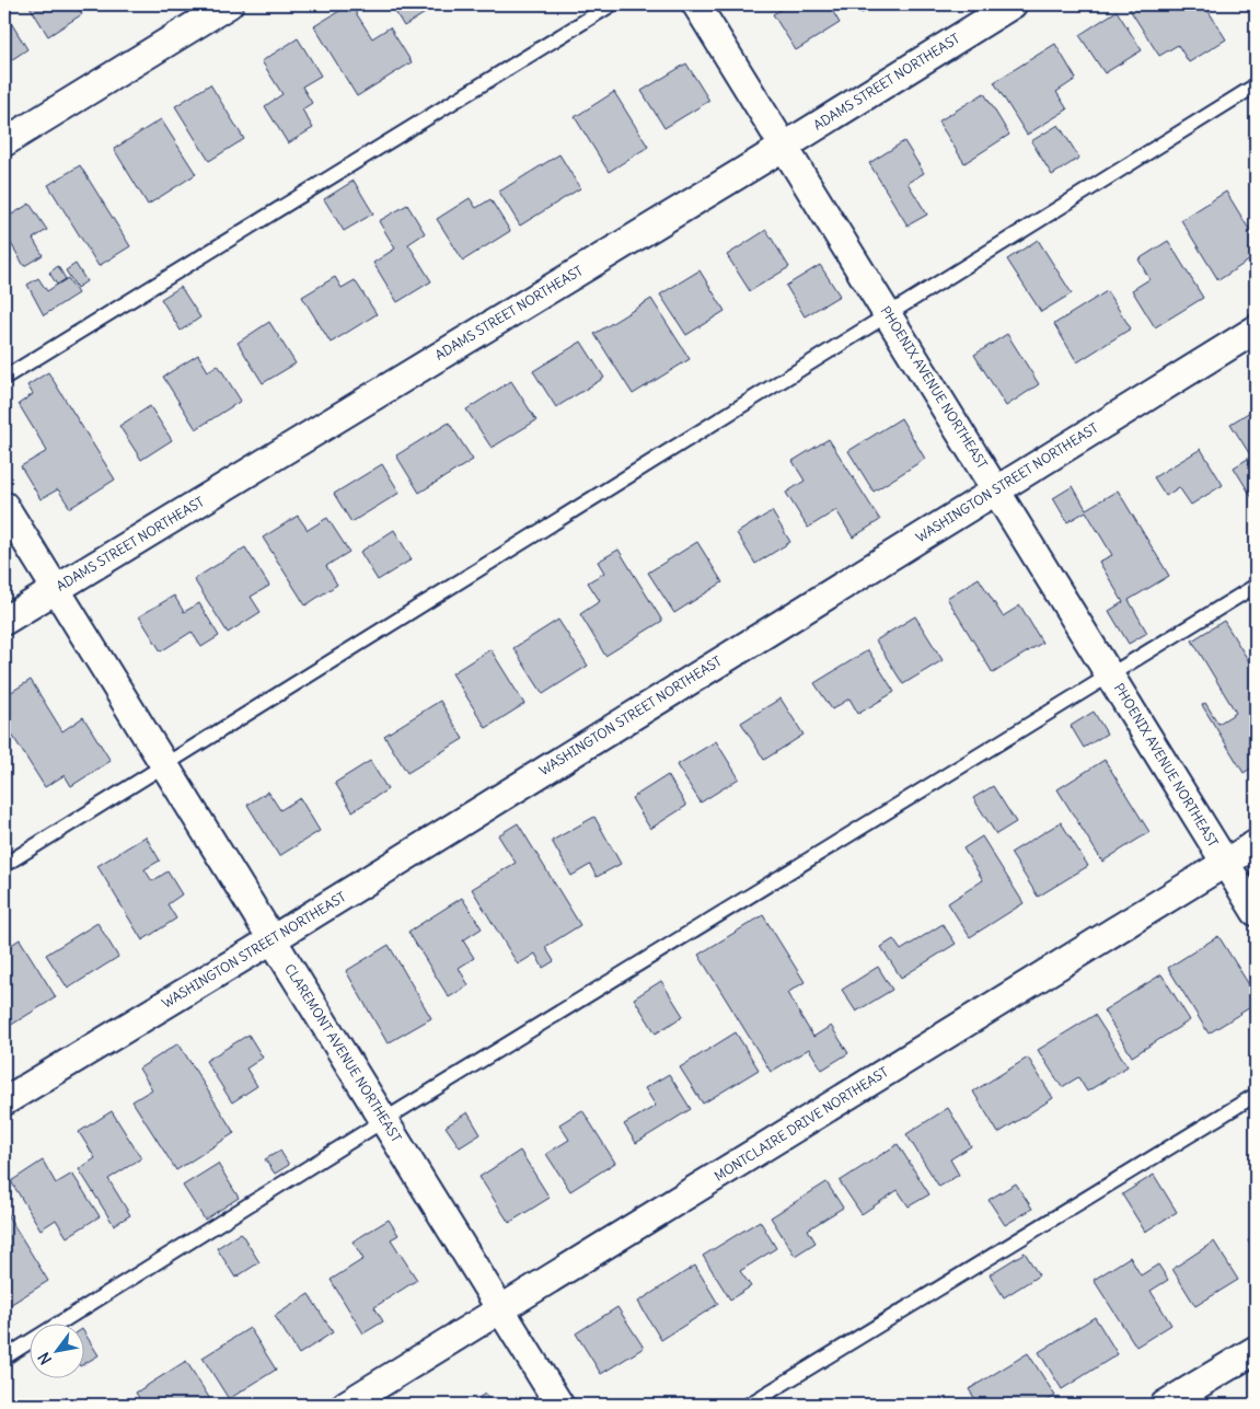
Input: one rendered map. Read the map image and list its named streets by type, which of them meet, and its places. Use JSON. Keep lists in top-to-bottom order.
{
  "streets": {
    "street": [
      "ADAMS STREET NORTHEAST",
      "PHOENIX AVENUE NORTHEAST",
      "WASHINGTON STREET NORTHEAST",
      "CLAREMONT AVENUE NORTHEAST",
      "MONTCLAIRE DRIVE NORTHEAST"
    ]
  },
  "crossings": [
    ["ADAMS STREET NORTHEAST", "PHOENIX AVENUE NORTHEAST"],
    ["ADAMS STREET NORTHEAST", "CLAREMONT AVENUE NORTHEAST"],
    ["PHOENIX AVENUE NORTHEAST", "WASHINGTON STREET NORTHEAST"],
    ["PHOENIX AVENUE NORTHEAST", "MONTCLAIRE DRIVE NORTHEAST"],
    ["WASHINGTON STREET NORTHEAST", "CLAREMONT AVENUE NORTHEAST"],
    ["CLAREMONT AVENUE NORTHEAST", "MONTCLAIRE DRIVE NORTHEAST"]
  ],
  "north": "bottom left"
}
